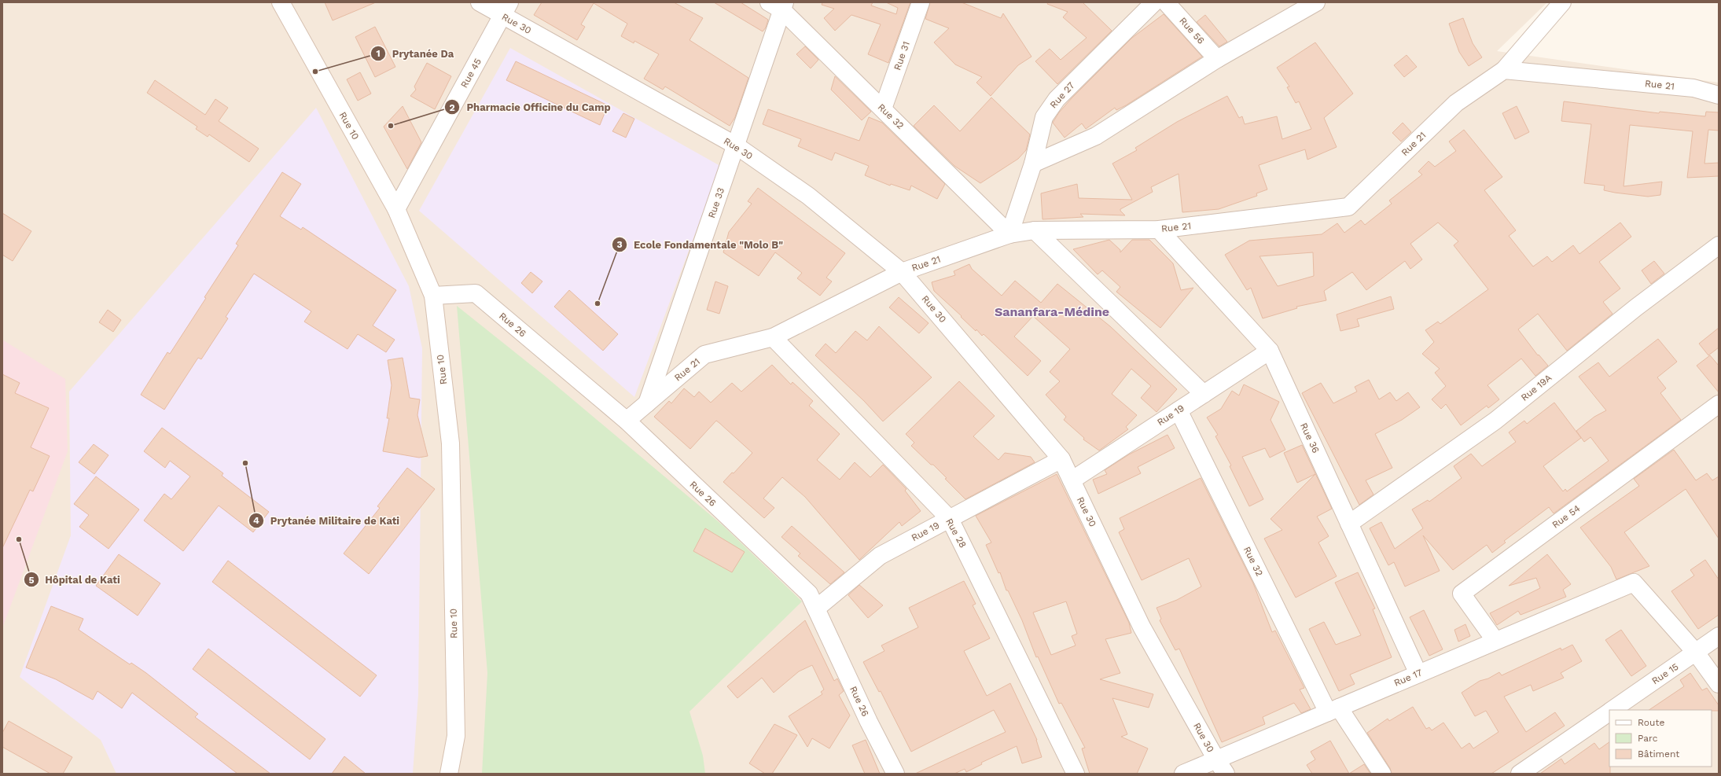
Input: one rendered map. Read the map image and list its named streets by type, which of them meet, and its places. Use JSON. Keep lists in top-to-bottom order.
{
  "streets": {
    "street": [
      "Rue 30",
      "Rue 56",
      "Rue 31",
      "Rue 45",
      "Rue 21",
      "Rue 27",
      "Rue 32",
      "Rue 10",
      "Rue 33",
      "Rue 26",
      "Rue 19A",
      "Rue 19",
      "Rue 36",
      "Rue 54",
      "Rue 28",
      "Rue 15",
      "Rue 17"
    ]
  },
  "crossings": [
    ["Rue 30", "Rue 45"],
    ["Rue 30", "Rue 21"],
    ["Rue 30", "Rue 33"],
    ["Rue 30", "Rue 19"],
    ["Rue 30", "Rue 17"],
    ["Rue 31", "Rue 32"],
    ["Rue 45", "Rue 10"],
    ["Rue 21", "Rue 27"],
    ["Rue 21", "Rue 32"],
    ["Rue 21", "Rue 33"],
    ["Rue 21", "Rue 26"],
    ["Rue 21", "Rue 36"],
    ["Rue 21", "Rue 28"],
    ["Rue 27", "Rue 32"],
    ["Rue 32", "Rue 33"],
    ["Rue 32", "Rue 19"],
    ["Rue 32", "Rue 17"],
    ["Rue 10", "Rue 26"],
    ["Rue 26", "Rue 19"],
    ["Rue 19A", "Rue 36"],
    ["Rue 19", "Rue 36"],
    ["Rue 19", "Rue 28"],
    ["Rue 36", "Rue 17"],
    ["Rue 54", "Rue 17"],
    ["Rue 15", "Rue 17"]
  ],
  "districts": ["Sananfara-Médine"],
  "places": [
    "Prytanée Da",
    "Pharmacie Officine du Camp",
    "Ecole Fondamentale \"Molo B\"",
    "Prytanée Militaire de Kati",
    "Hôpital de Kati"
  ],
  "legend": ["Route", "Parc", "Bâtiment"]
}
